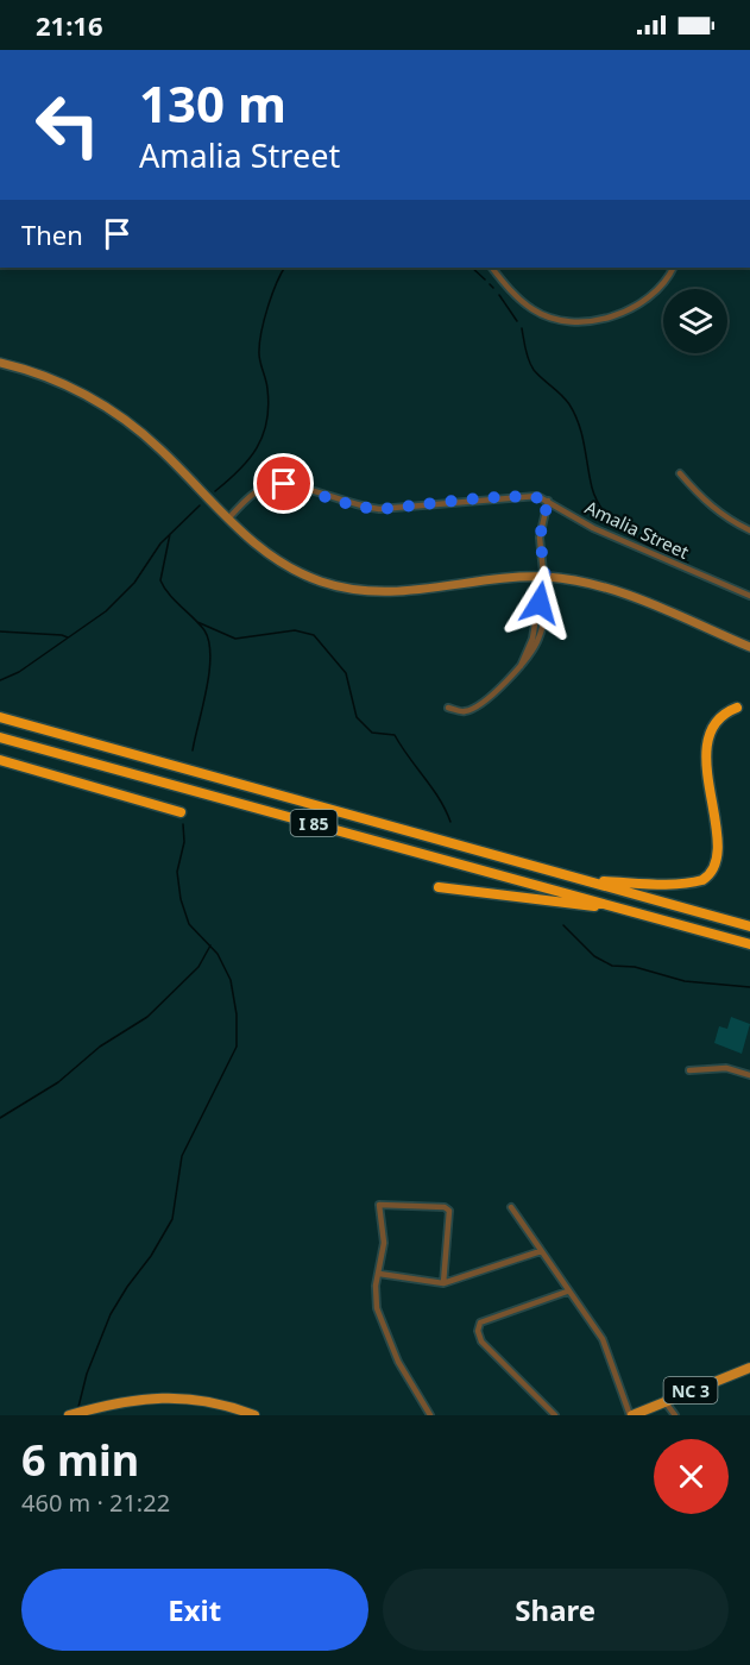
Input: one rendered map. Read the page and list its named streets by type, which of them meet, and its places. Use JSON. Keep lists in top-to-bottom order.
{
  "streets": {
    "highway": ["I 85"],
    "main road": ["NC 3"],
    "street": ["Amalia Street"]
  },
  "page": {
    "status": "21:16",
    "turn": ["130 m", "Amalia Street"],
    "then": "Then",
    "heading": ["6 min", "460 m · 21:22"],
    "buttons": ["Exit", "Share"]
  }
}
